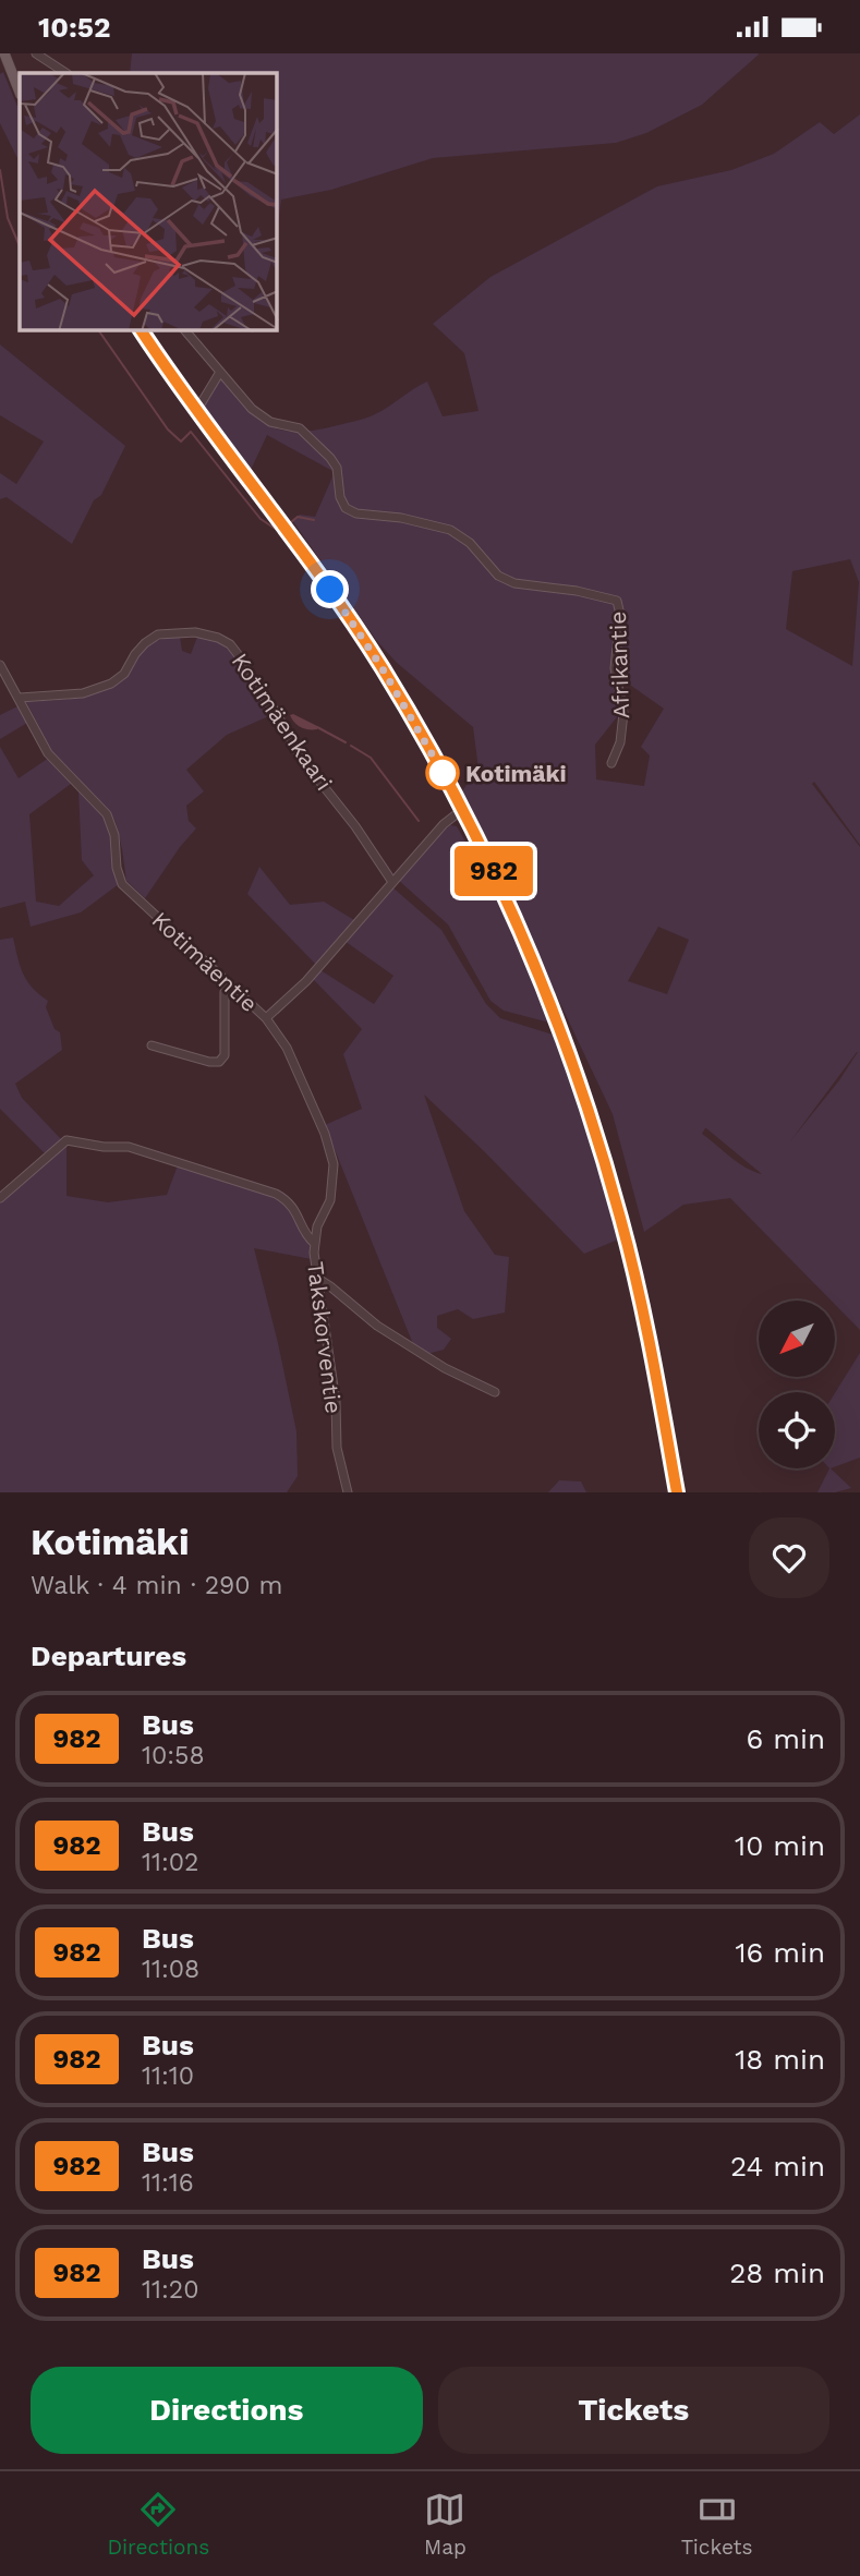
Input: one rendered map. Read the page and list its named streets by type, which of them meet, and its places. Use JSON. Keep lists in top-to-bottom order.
{
  "streets": {
    "street": [
      "Afrikantie",
      "Kotimäenkaari",
      "Kotimäentie",
      "Takskorventie"
    ]
  },
  "crossings": [
    ["Kotimäenkaari", "Kotimäentie"],
    ["Kotimäentie", "Takskorventie"]
  ],
  "places": ["Kotimäki"],
  "lines": ["bus line 982"],
  "north": "bottom left",
  "page": {
    "status": "10:52",
    "on_map": "982",
    "heading": [
      ["Kotimäki", "Walk · 4 min · 290 m"],
      "Departures"
    ],
    "list": [
      {
        "mark": "982",
        "name": "Bus",
        "note": "10:58",
        "value": "6 min"
      },
      {
        "mark": "982",
        "name": "Bus",
        "note": "11:02",
        "value": "10 min"
      },
      {
        "mark": "982",
        "name": "Bus",
        "note": "11:08",
        "value": "16 min"
      },
      {
        "mark": "982",
        "name": "Bus",
        "note": "11:10",
        "value": "18 min"
      },
      {
        "mark": "982",
        "name": "Bus",
        "note": "11:16",
        "value": "24 min"
      },
      {
        "mark": "982",
        "name": "Bus",
        "note": "11:20",
        "value": "28 min"
      }
    ],
    "buttons": ["Directions", "Tickets"],
    "tabs": ["Directions", "Map", "Tickets"]
  }
}
